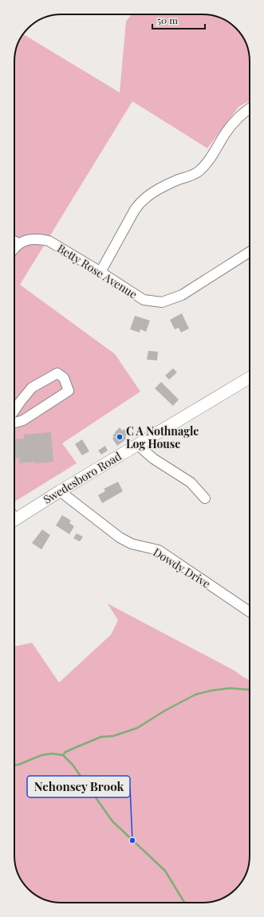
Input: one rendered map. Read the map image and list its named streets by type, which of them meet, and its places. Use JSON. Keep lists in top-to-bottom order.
{
  "streets": {
    "main road": ["Swedesboro Road"],
    "street": ["Betty Rose Avenue", "Dowdy Drive"]
  },
  "crossings": [
    ["Swedesboro Road", "Dowdy Drive"]
  ],
  "places": ["C A Nothnagle Log House", "Nehonsey Brook"],
  "scale_bar": "50 m"
}
